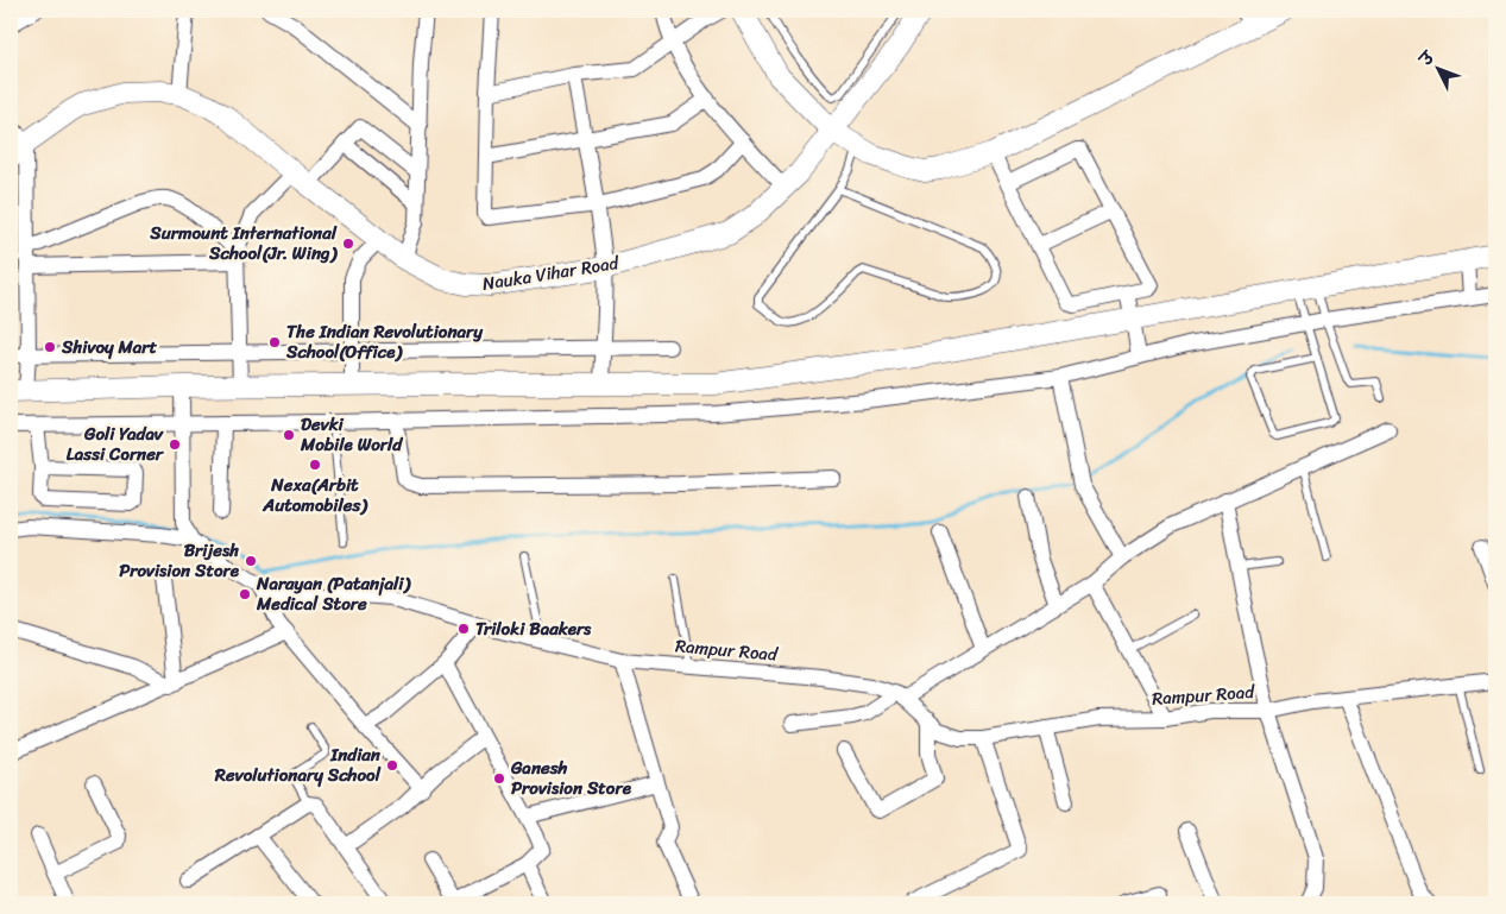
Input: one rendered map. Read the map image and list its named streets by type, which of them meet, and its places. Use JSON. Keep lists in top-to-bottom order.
{
  "streets": {
    "street": ["Nauka Vihar Road", "Rampur Road"]
  },
  "places": [
    "Surmount International School(Jr. Wing)",
    "The Indian Revolutionary School(Office)",
    "Shivoy Mart",
    "Devki Mobile World",
    "Goli Yadav Lassi Corner",
    "Nexa(Arbit Automobiles)",
    "Brijesh Provision Store",
    "Narayan (Patanjali) Medical Store",
    "Triloki Baakers",
    "Indian Revolutionary School",
    "Ganesh Provision Store"
  ],
  "north": "top left"
}
